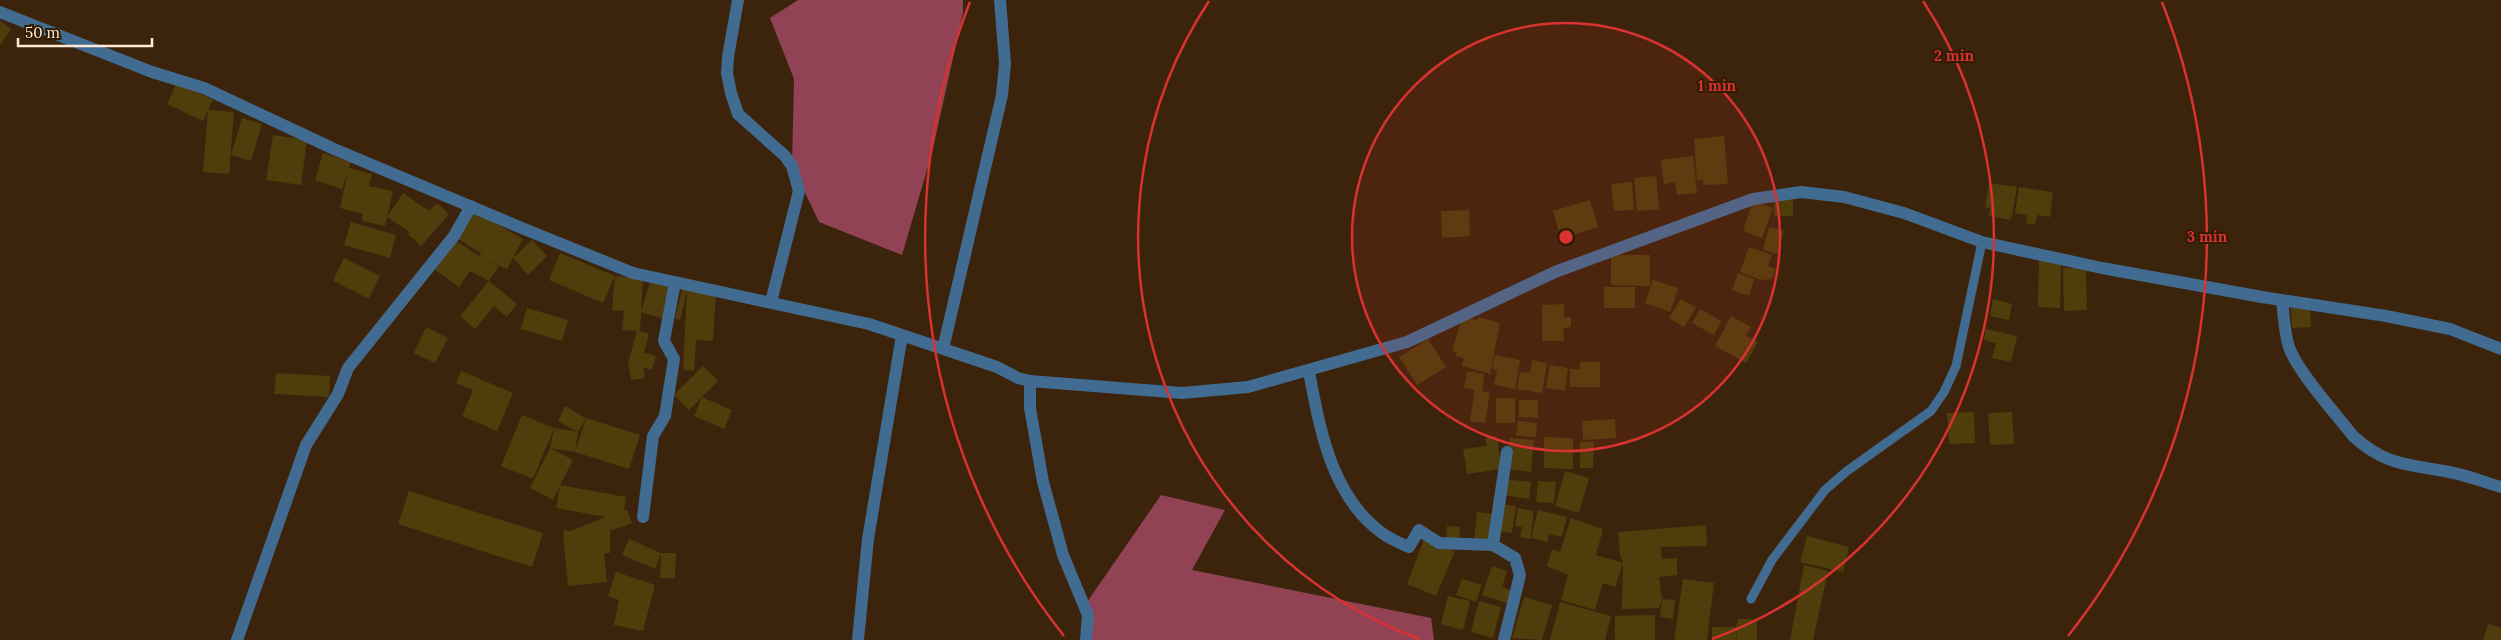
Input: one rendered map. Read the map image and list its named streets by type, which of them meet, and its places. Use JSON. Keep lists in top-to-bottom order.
{
  "scale_bar": "50 m",
  "rings": ["2 min", "1 min", "3 min"]
}
